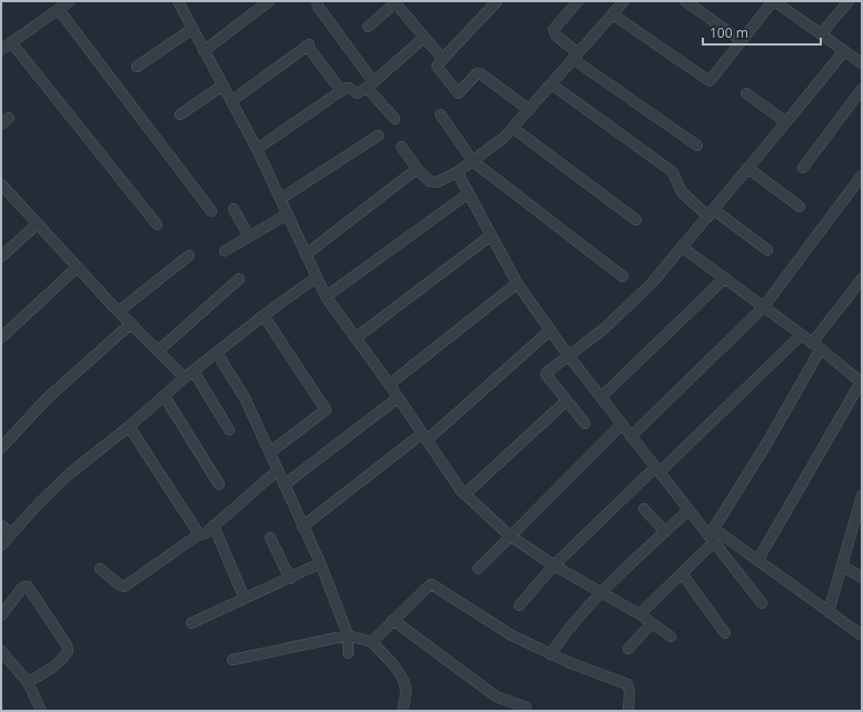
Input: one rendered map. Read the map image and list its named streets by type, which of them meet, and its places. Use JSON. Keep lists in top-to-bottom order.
{
  "scale_bar": "100 m"
}
